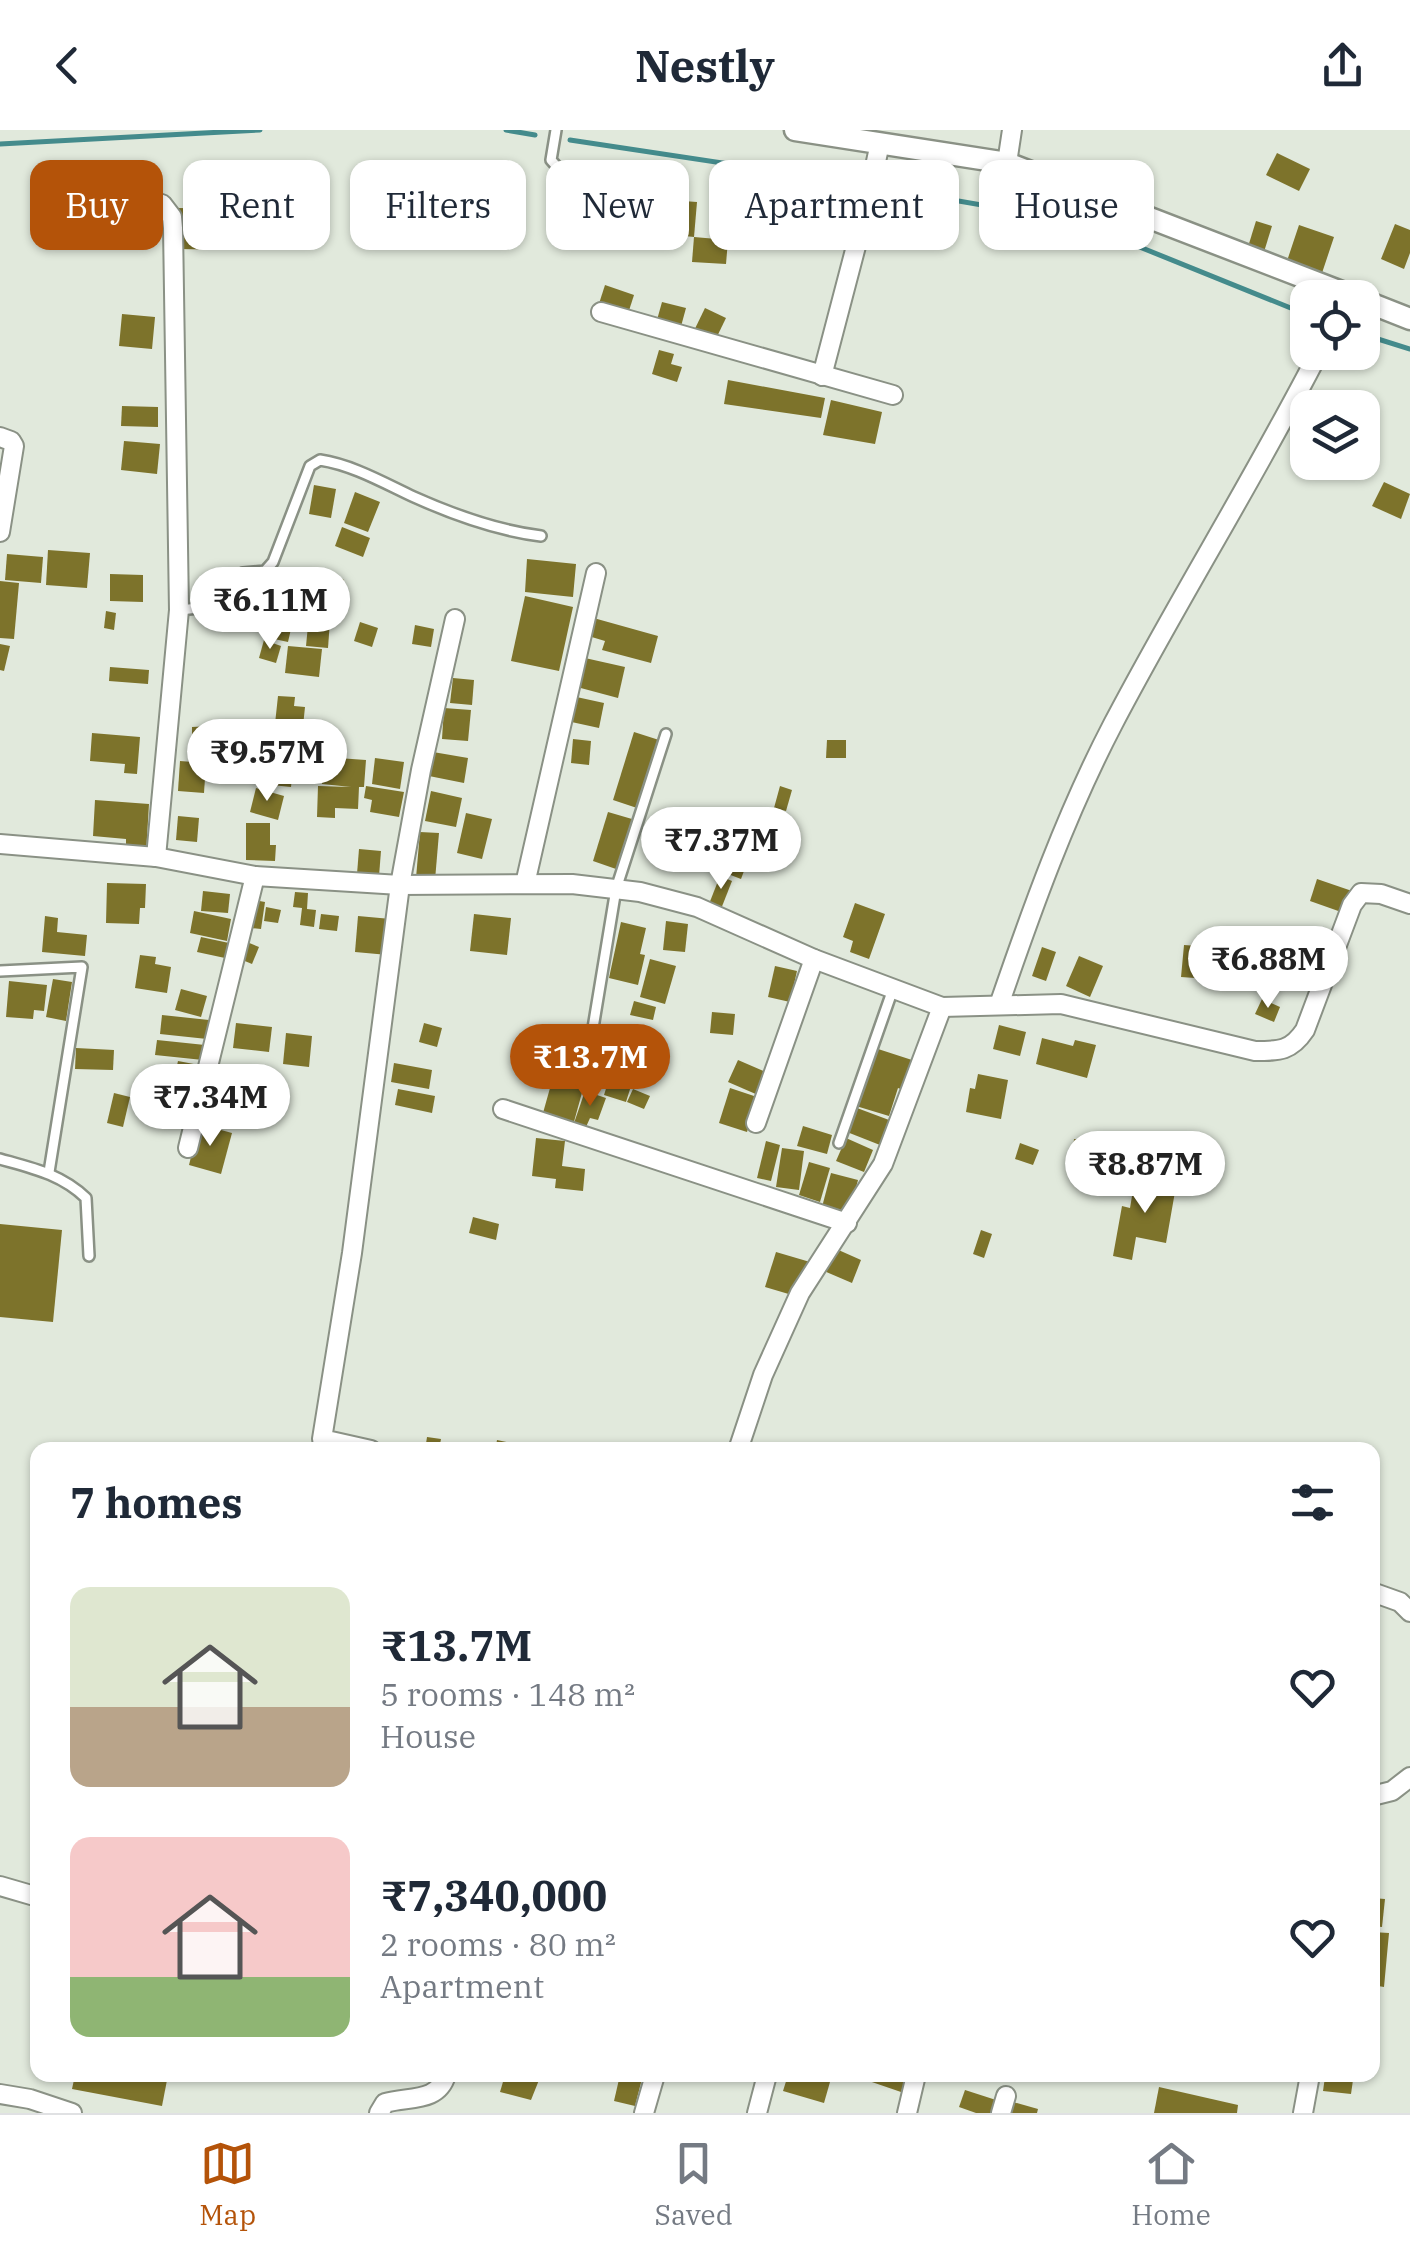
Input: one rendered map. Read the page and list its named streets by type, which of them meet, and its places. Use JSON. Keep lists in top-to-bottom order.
{
  "page": {
    "header": "Nestly",
    "chip": [
      "Buy",
      "Rent",
      "Filters",
      "New",
      "Apartment",
      "House"
    ],
    "price": [
      "₹6.11M",
      "₹9.57M",
      "₹7.37M",
      "₹6.88M",
      "₹13.7M",
      "₹7.34M",
      "₹8.87M"
    ],
    "heading": "7 homes",
    "list": [
      {
        "name": "₹13.7M",
        "note": "5 rooms · 148 m² · House"
      },
      {
        "name": "₹7,340,000",
        "note": "2 rooms · 80 m² · Apartment"
      }
    ],
    "tabs": ["Map", "Saved", "Home"]
  }
}
